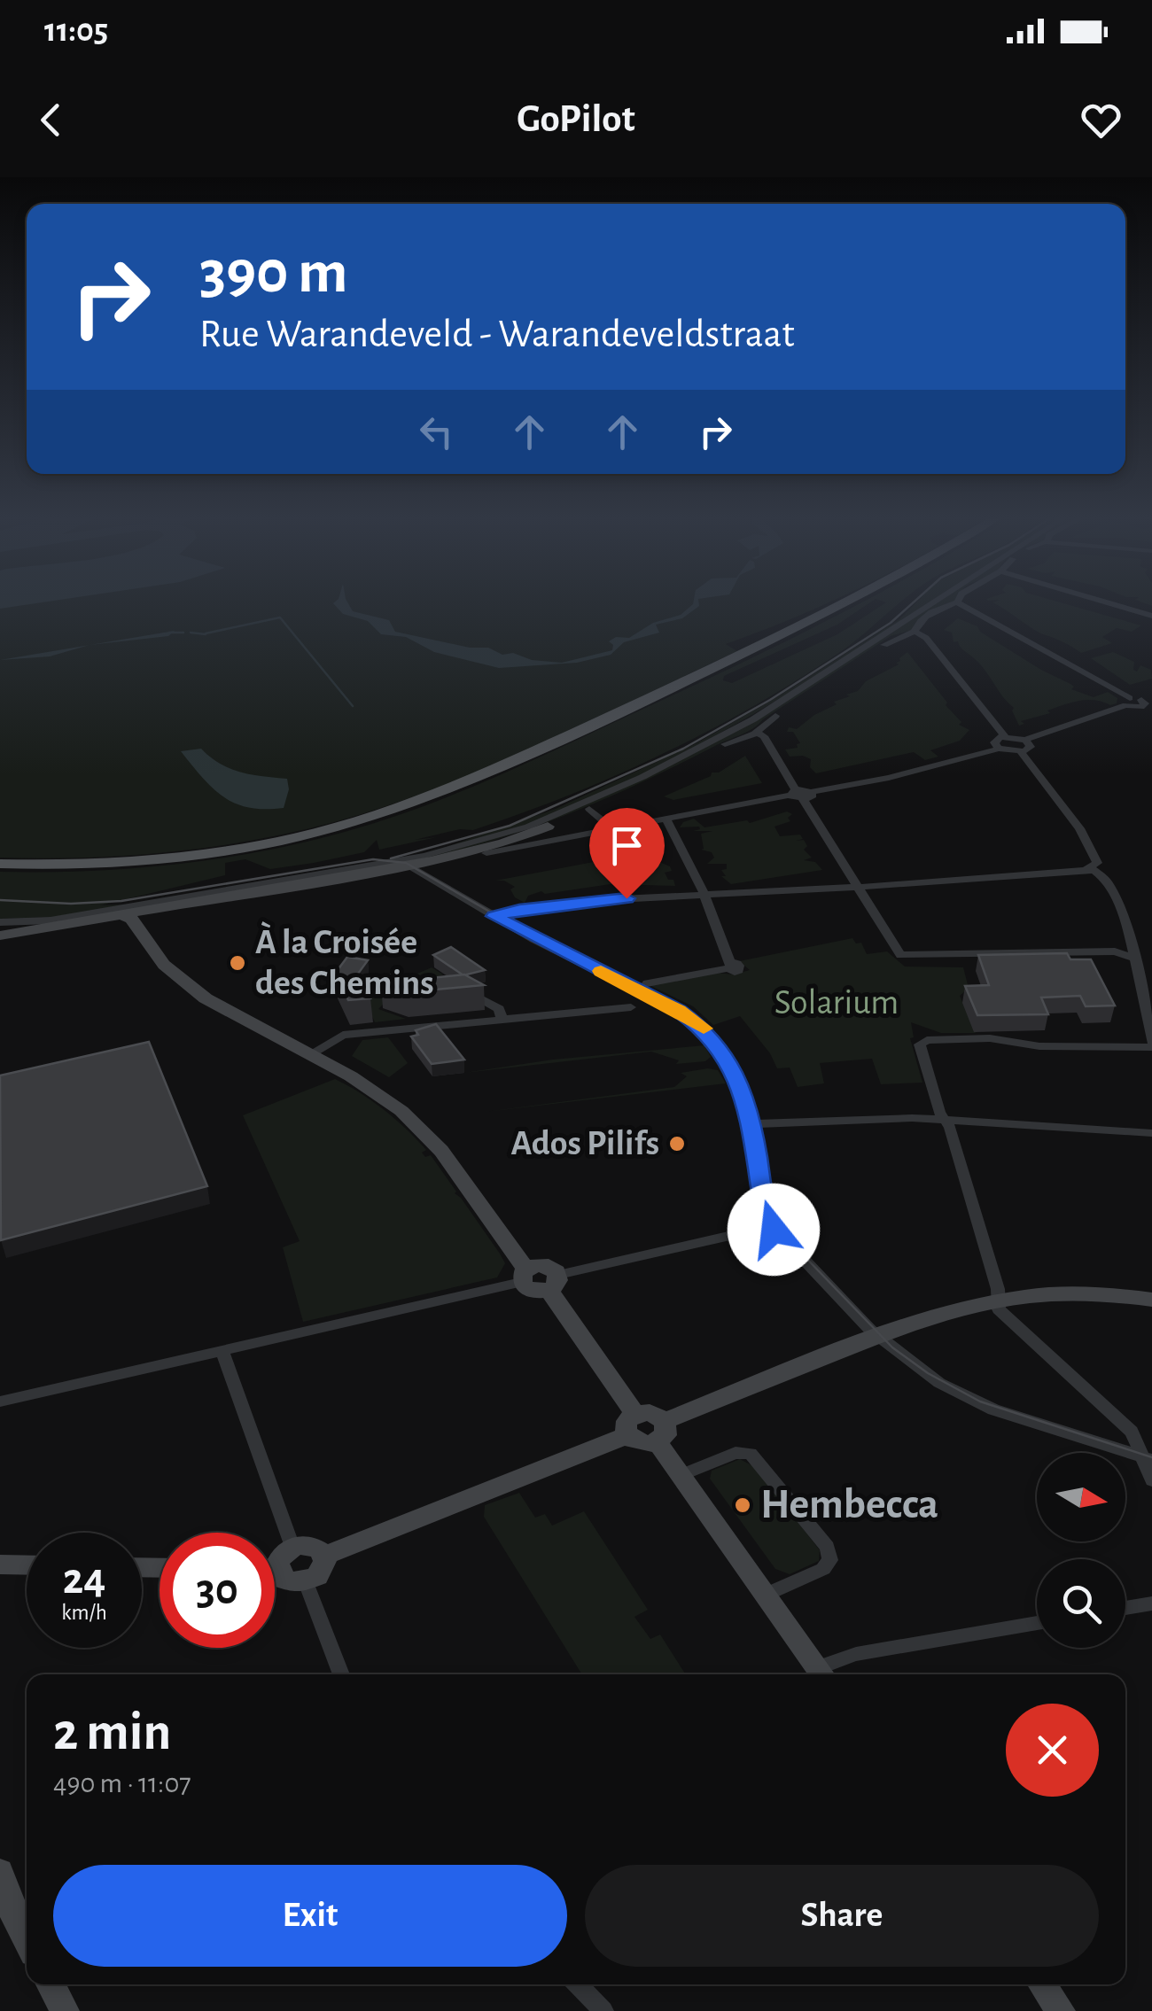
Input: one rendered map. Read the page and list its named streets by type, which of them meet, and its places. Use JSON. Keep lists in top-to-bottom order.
{
  "parks": ["Solarium"],
  "places": ["À la Croisée des Chemins", "Ados Pilifs", "Hembecca"],
  "north": "right",
  "page": {
    "status": "11:05",
    "header": "GoPilot",
    "turn": ["390 m", "Rue Warandeveld - Warandeveldstraat"],
    "speed": "24 km/h",
    "limit": "30",
    "heading": ["2 min", "490 m · 11:07"],
    "buttons": ["Exit", "Share"]
  }
}
